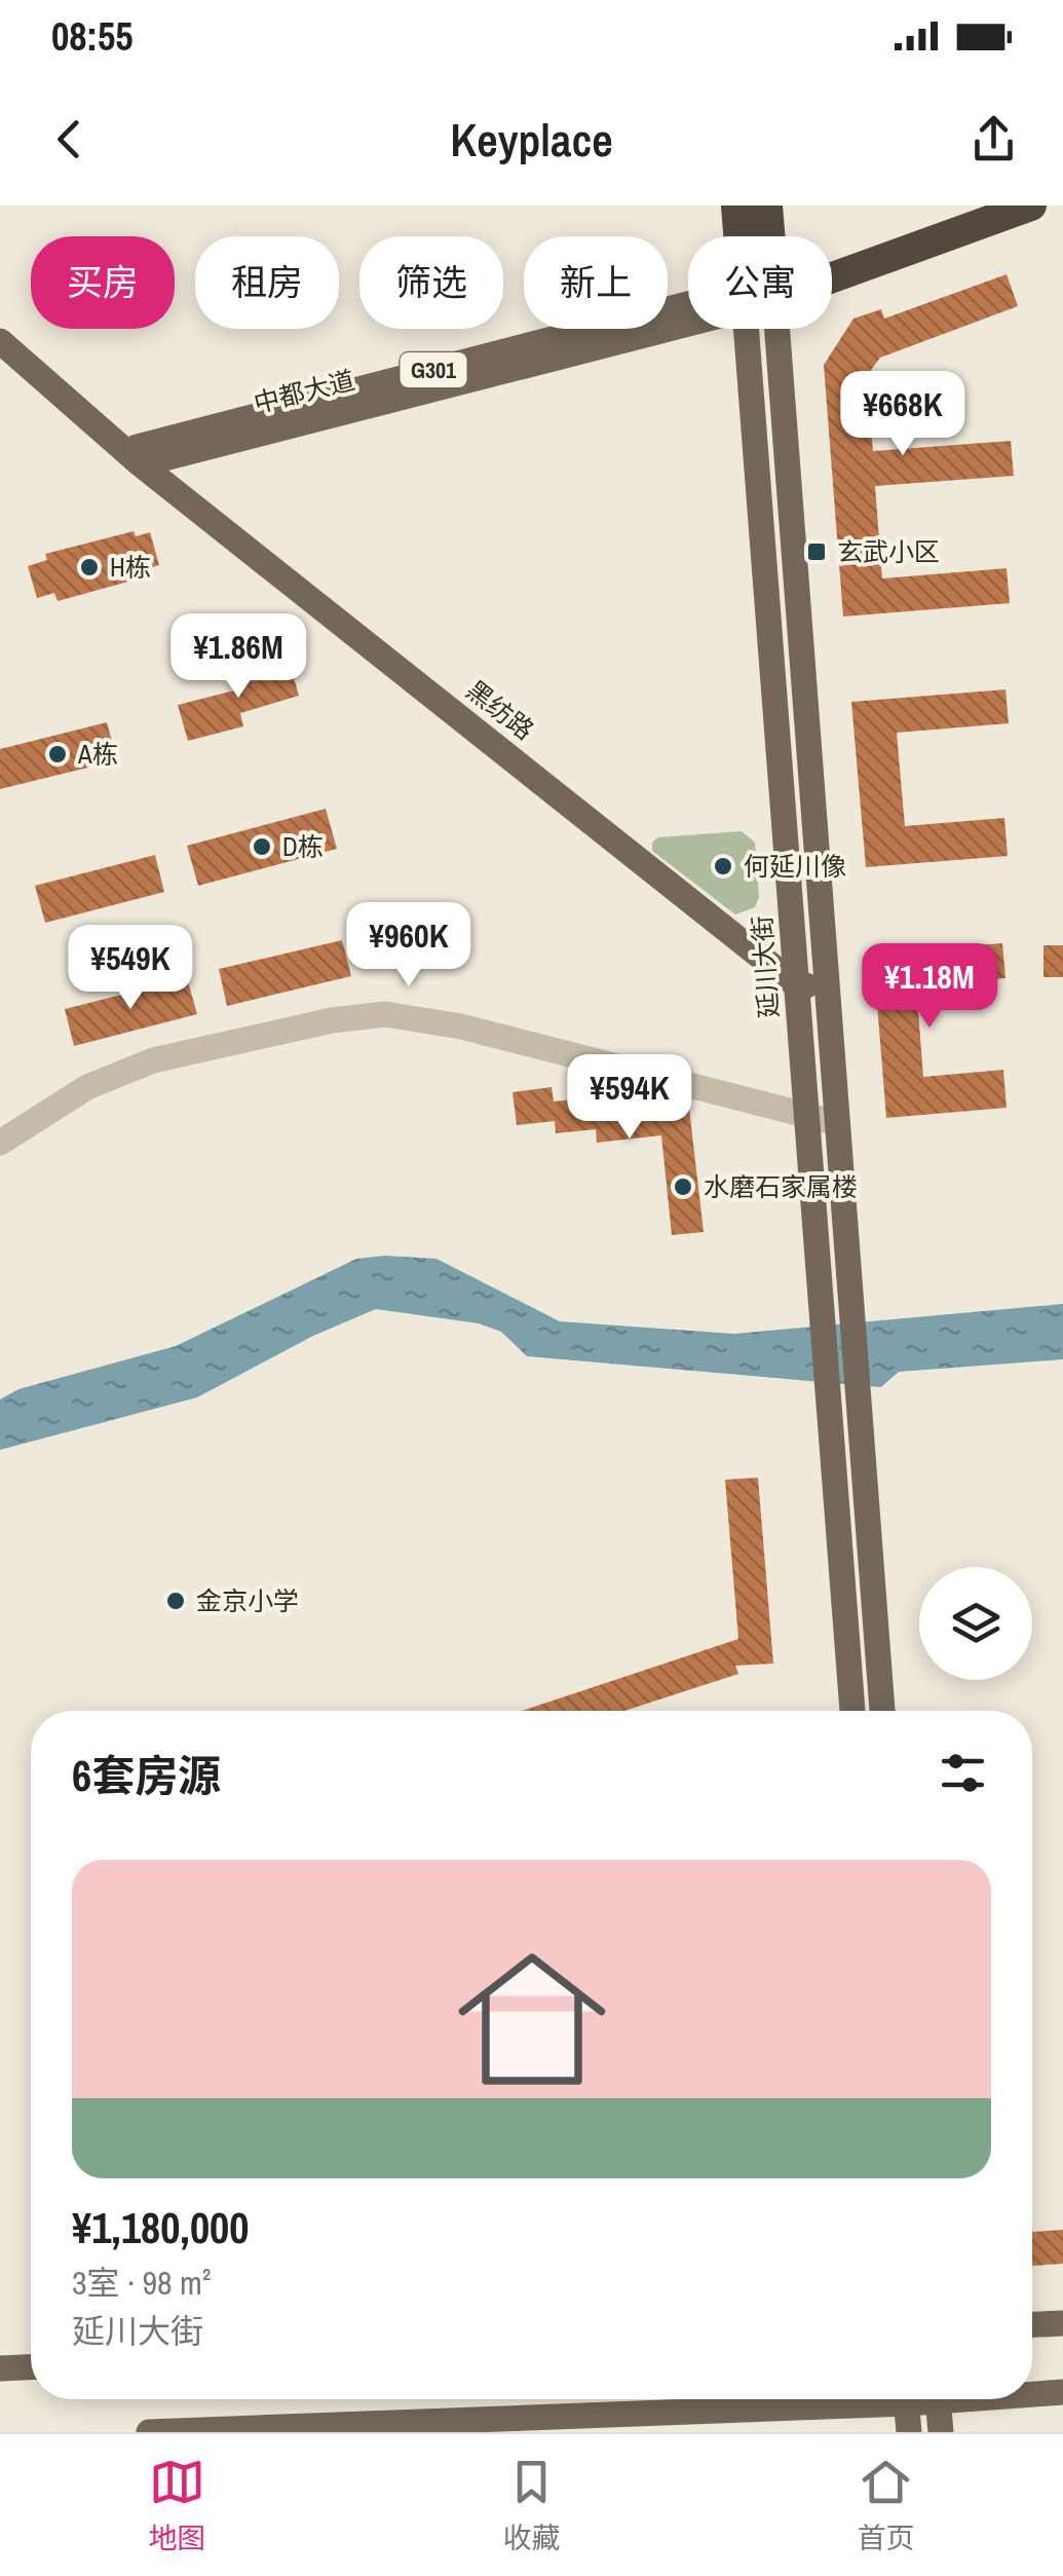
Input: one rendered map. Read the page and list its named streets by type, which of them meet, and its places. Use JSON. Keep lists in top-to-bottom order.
{
  "streets": {
    "highway": ["G301", "中都大道", "延川大街"],
    "main road": ["黑纺路"]
  },
  "crossings": [
    ["中都大道", "黑纺路"],
    ["黑纺路", "延川大街"]
  ],
  "places": {
    "transit": ["玄武小区"],
    "other": [
      "H栋",
      "A栋",
      "D栋",
      "何延川像",
      "水磨石家属楼",
      "金京小学"
    ]
  },
  "page": {
    "status": "08:55",
    "header": "Keyplace",
    "chip": [
      "买房",
      "租房",
      "筛选",
      "新上",
      "公寓"
    ],
    "price": [
      "¥668K",
      "¥1.86M",
      "¥960K",
      "¥549K",
      "¥1.18M",
      "¥594K"
    ],
    "heading": "6套房源",
    "list": [
      {
        "name": "¥1,180,000",
        "note": "3室 · 98 m² · 延川大街"
      }
    ],
    "tabs": ["地图", "收藏", "首页"]
  }
}
